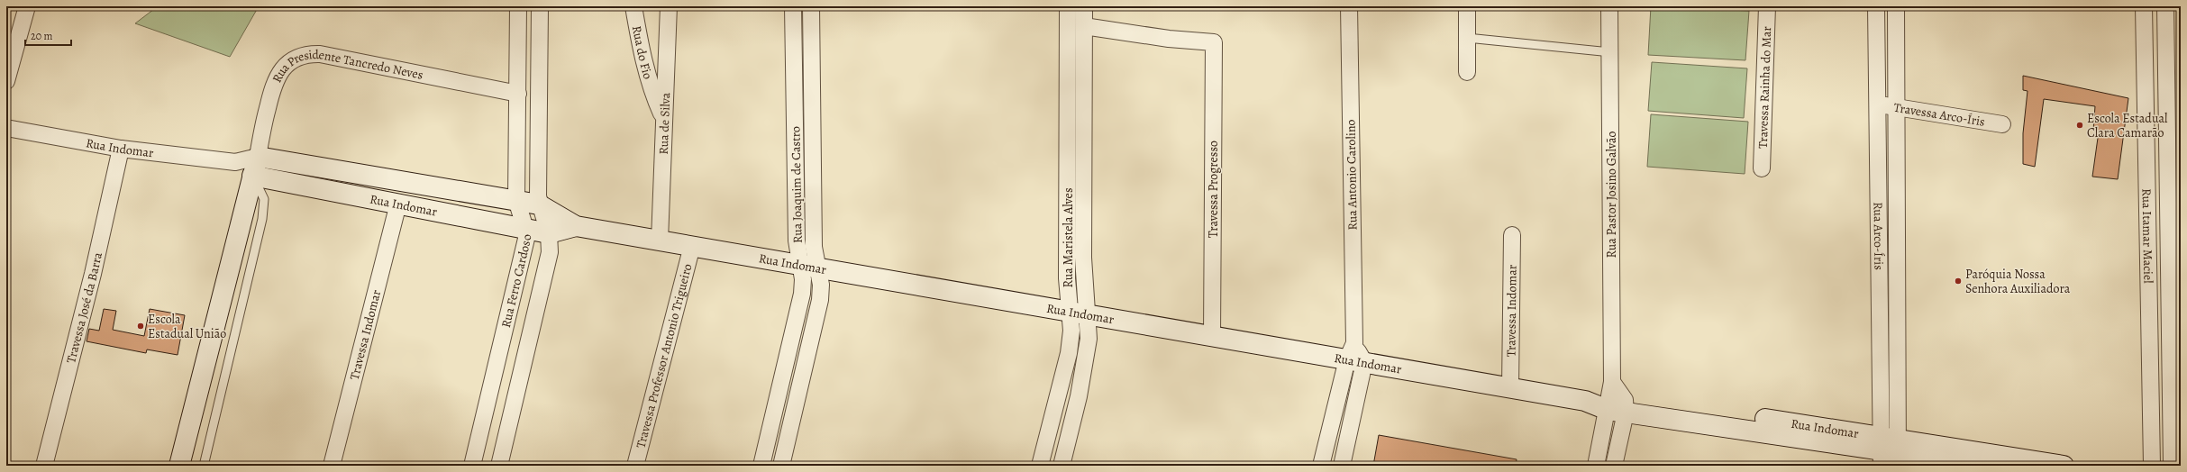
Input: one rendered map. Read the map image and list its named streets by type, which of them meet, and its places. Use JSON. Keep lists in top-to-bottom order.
{
  "streets": {
    "street": [
      "Rua do Fio",
      "Rua Presidente Tancredo Neves",
      "Travessa Rainha do Mar",
      "Travessa Arco-Íris",
      "Rua de Silva",
      "Rua Indomar",
      "Rua Antonio Carolino",
      "Rua Joaquim de Castro",
      "Travessa Progresso",
      "Rua Pastor Josino Galvão",
      "Rua Arco-Íris",
      "Rua Itamar Maciel",
      "Rua Maristela Alves",
      "Rua Ferro Cardoso",
      "Travessa José da Barra",
      "Travessa Indomar",
      "Travessa Professor Antonio Trigueiro"
    ]
  },
  "crossings": [
    ["Rua do Fio", "Rua de Silva"],
    ["Rua Presidente Tancredo Neves", "Rua Indomar"],
    ["Rua Presidente Tancredo Neves", "Rua Ferro Cardoso"],
    ["Travessa Arco-Íris", "Rua Arco-Íris"],
    ["Rua de Silva", "Rua Indomar"],
    ["Rua Indomar", "Rua Antonio Carolino"],
    ["Rua Indomar", "Rua Joaquim de Castro"],
    ["Rua Indomar", "Travessa Progresso"],
    ["Rua Indomar", "Rua Pastor Josino Galvão"],
    ["Rua Indomar", "Rua Arco-Íris"],
    ["Rua Indomar", "Rua Maristela Alves"],
    ["Rua Indomar", "Rua Ferro Cardoso"],
    ["Rua Indomar", "Travessa José da Barra"],
    ["Rua Indomar", "Travessa Indomar"],
    ["Rua Indomar", "Travessa Professor Antonio Trigueiro"],
    ["Travessa Progresso", "Rua Maristela Alves"]
  ],
  "places": ["Escola Estadual Clara Camarão", "Paróquia Nossa Senhora Auxiliadora", "Escola Estadual União"],
  "scale_bar": "20 m"
}
